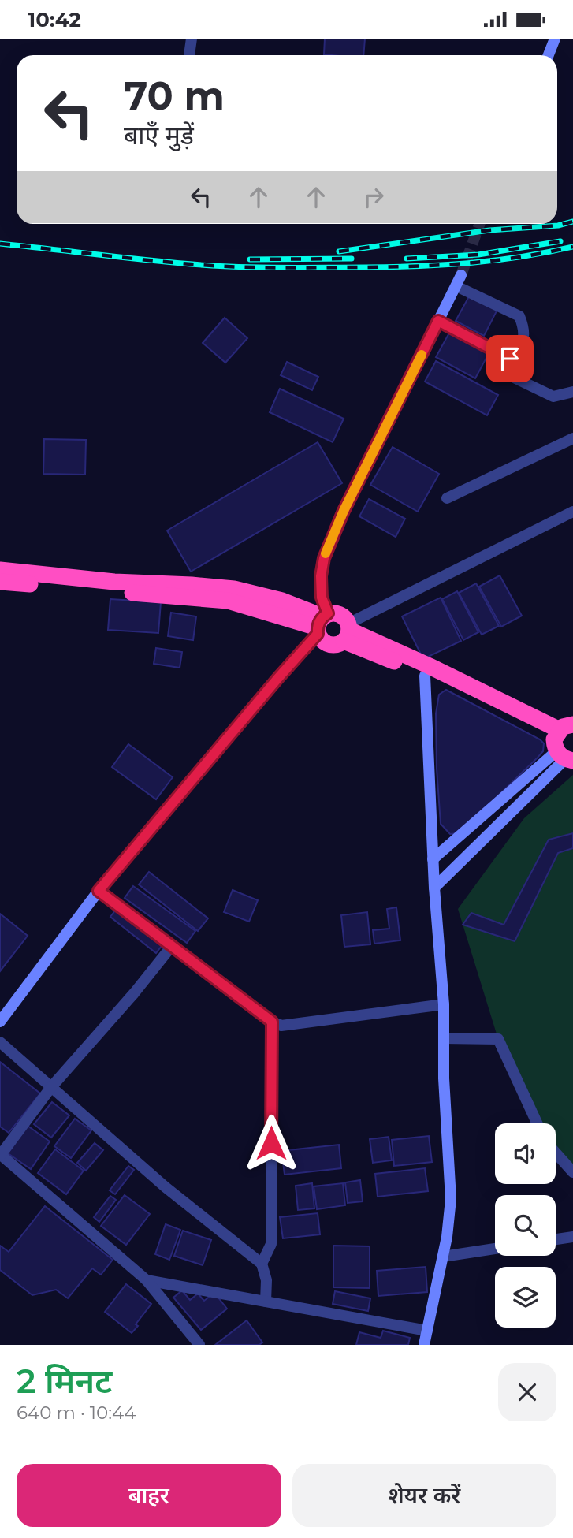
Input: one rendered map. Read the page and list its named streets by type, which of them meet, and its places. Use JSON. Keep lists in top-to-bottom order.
{
  "page": {
    "status": "10:42",
    "turn": ["70 m", "बाएँ मुड़ें"],
    "heading": ["2 मिनट", "640 m · 10:44"],
    "buttons": ["बाहर", "शेयर करें"]
  }
}
